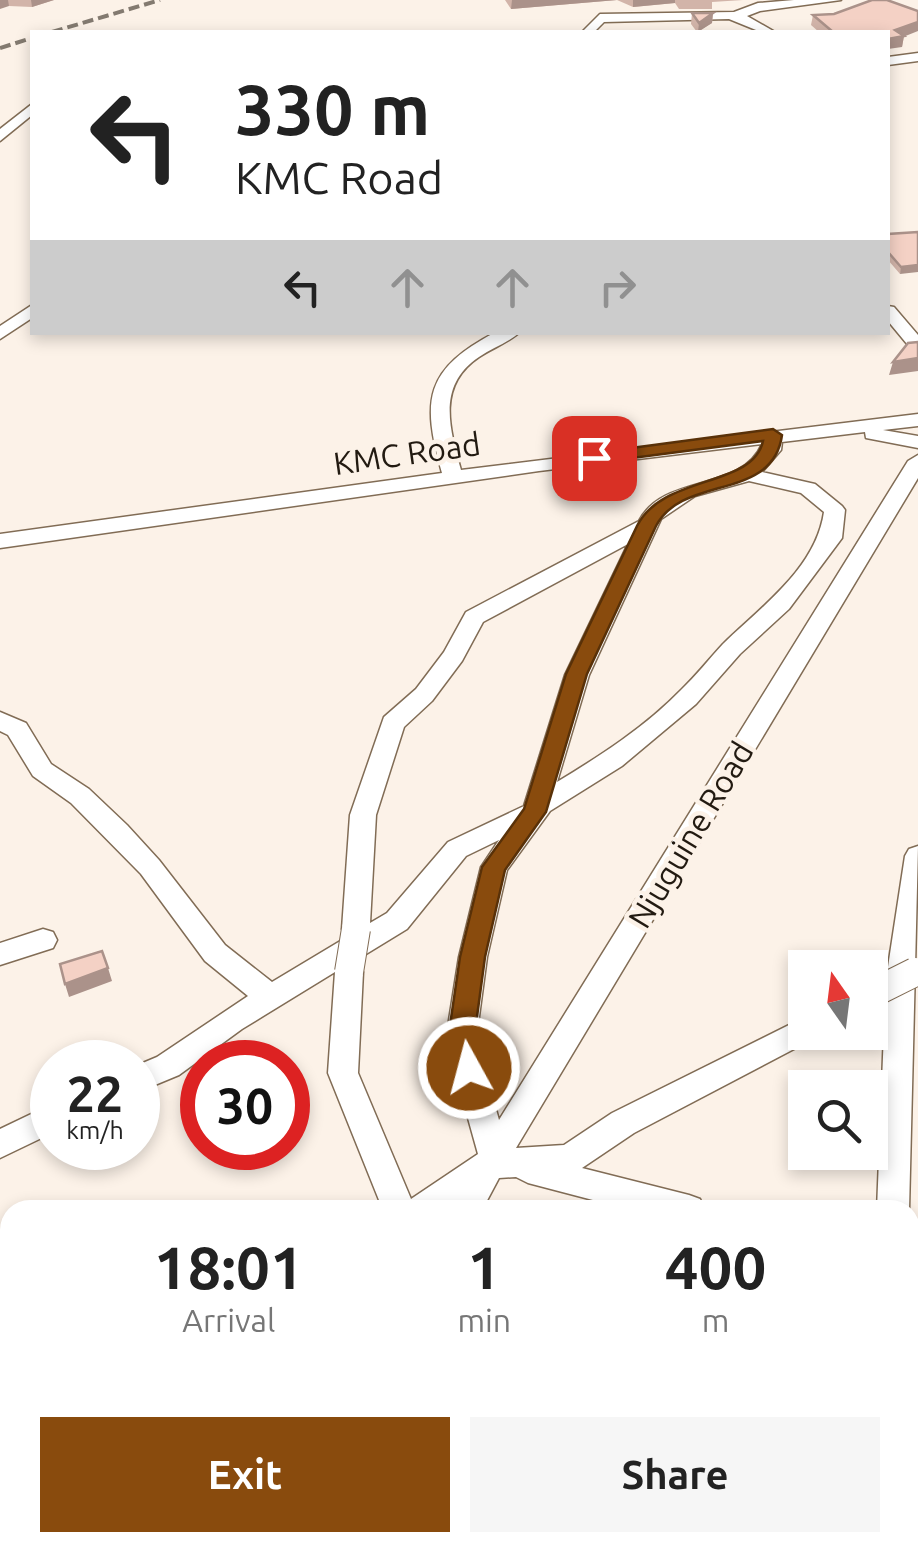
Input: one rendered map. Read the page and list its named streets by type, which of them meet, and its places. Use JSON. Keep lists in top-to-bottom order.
{
  "streets": {
    "street": ["KMC Road", "Njuguine Road"]
  },
  "north": "top",
  "page": {
    "turn": ["330 m", "KMC Road"],
    "speed": "22 km/h",
    "limit": "30",
    "eta": [
      "18:01",
      "Arrival",
      "1",
      "min",
      "400",
      "m"
    ],
    "buttons": ["Exit", "Share"]
  }
}
